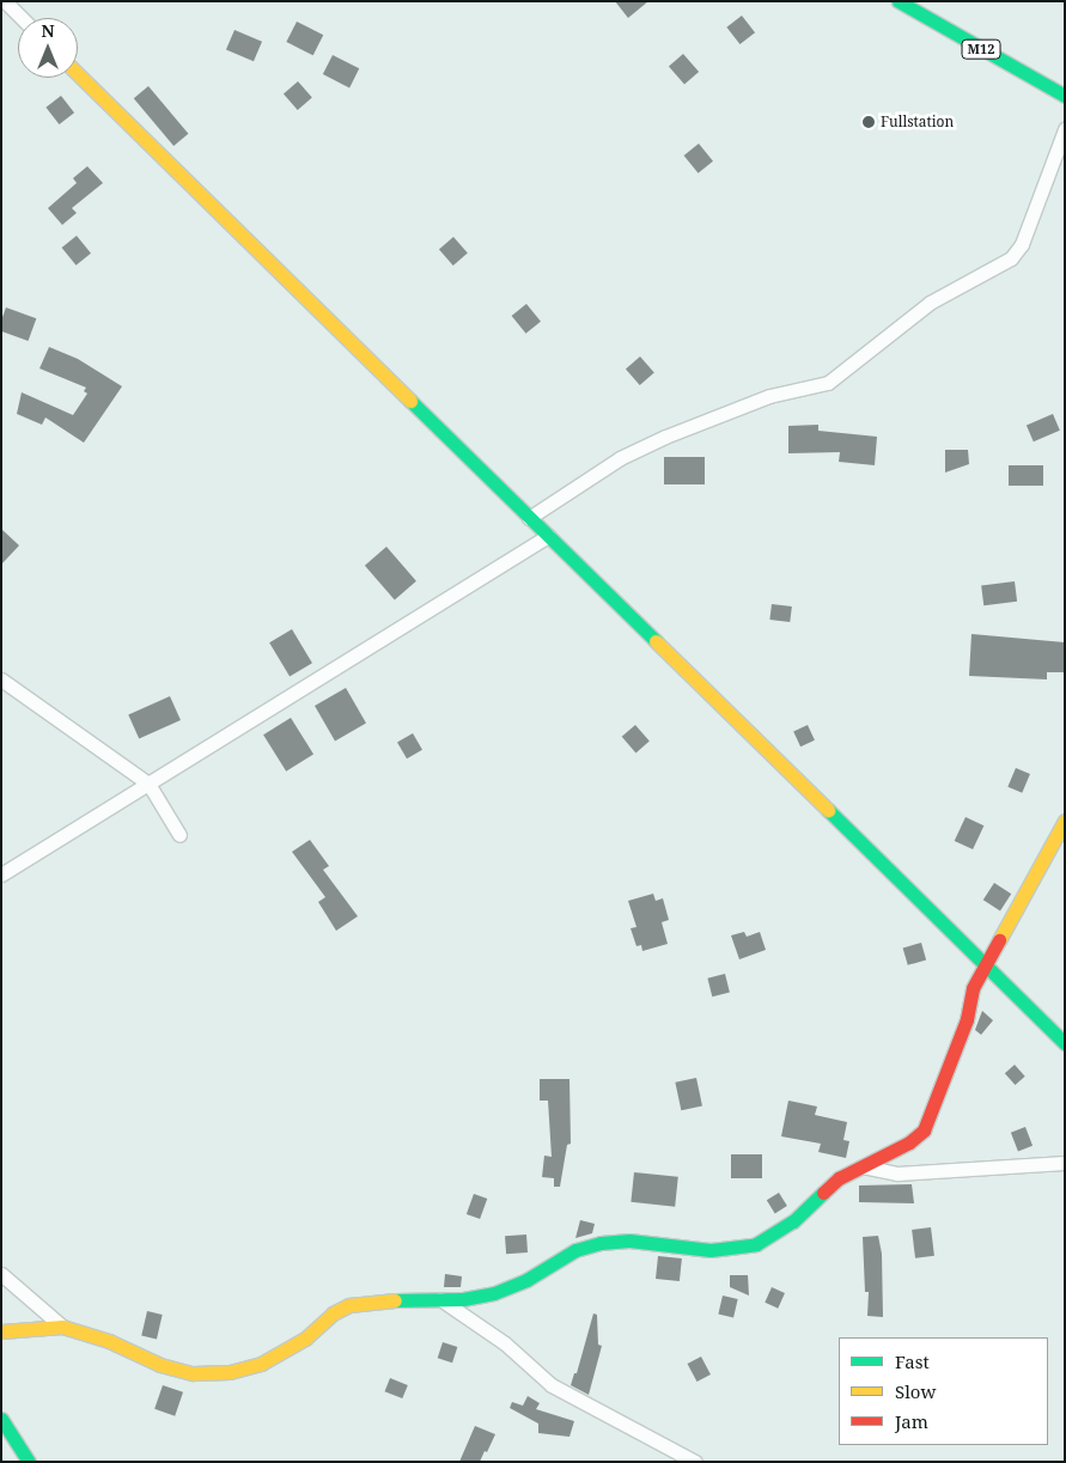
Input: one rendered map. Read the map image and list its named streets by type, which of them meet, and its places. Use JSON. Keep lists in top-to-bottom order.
{
  "streets": {
    "main road": ["M12"]
  },
  "places": ["Fullstation"],
  "legend": ["Fast", "Slow", "Jam"],
  "north": "top"
}
